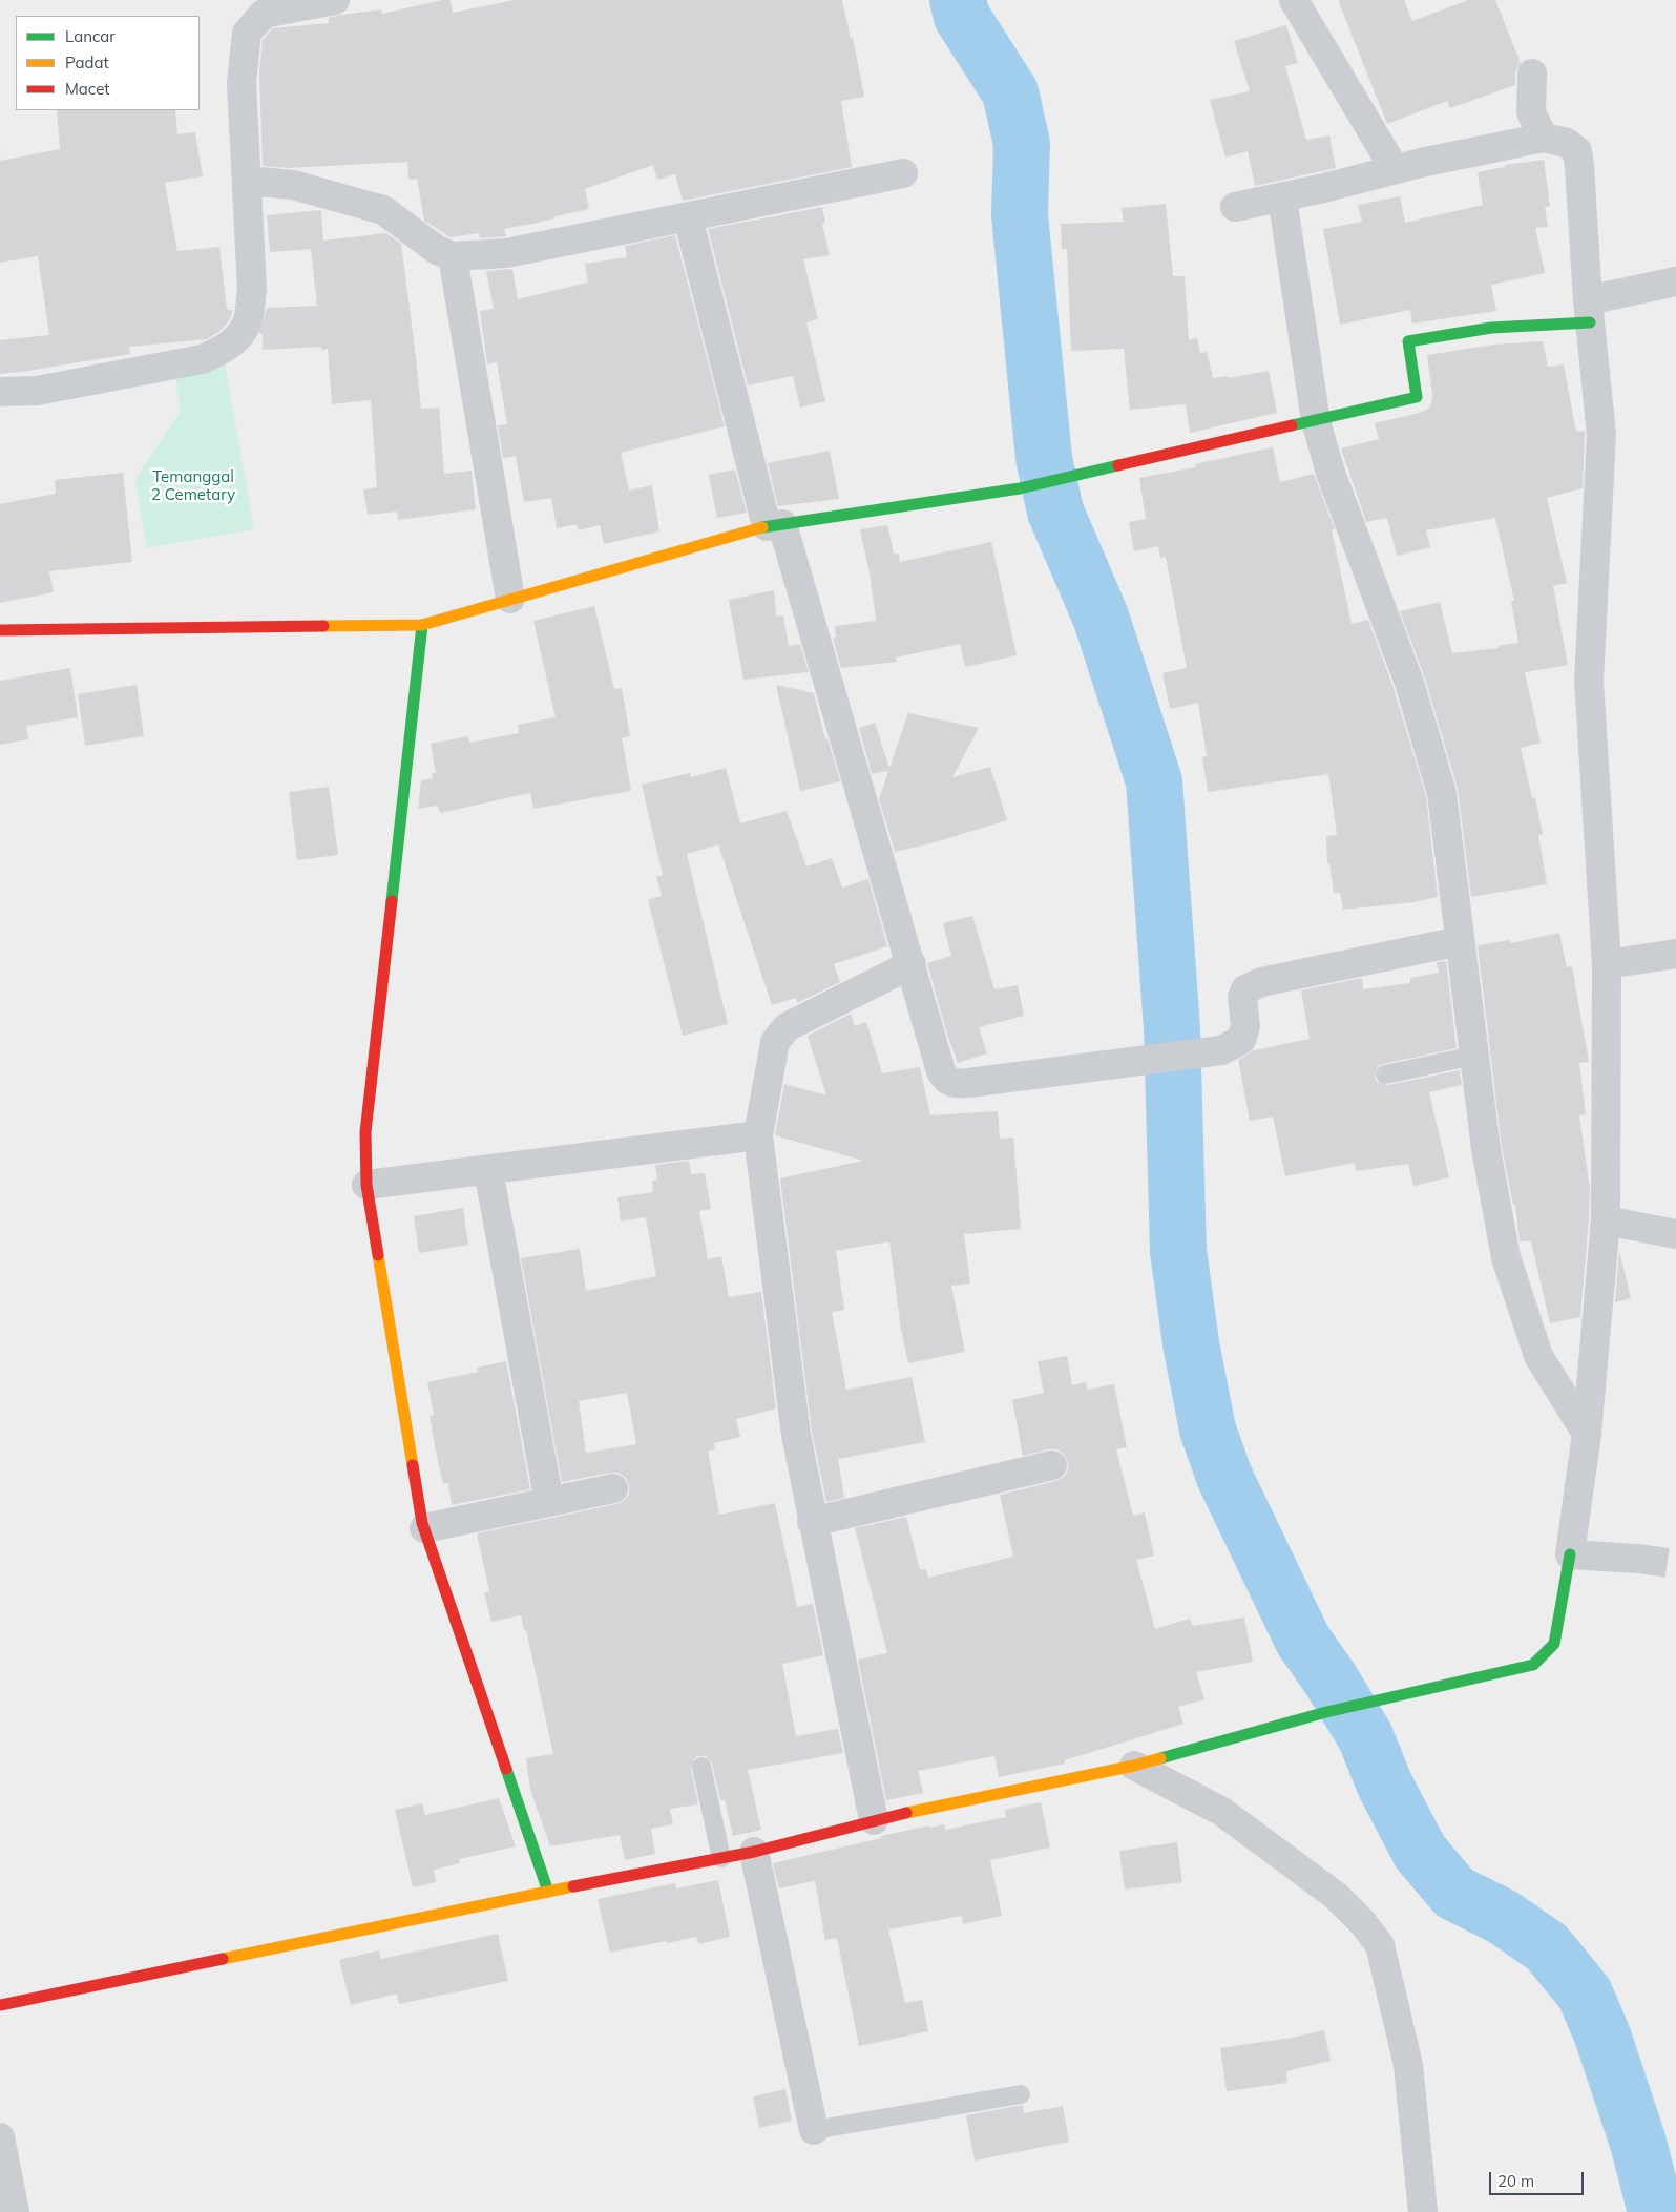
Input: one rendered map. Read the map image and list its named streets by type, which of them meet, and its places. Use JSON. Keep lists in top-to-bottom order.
{
  "parks": ["Temanggal 2 Cemetary"],
  "legend": ["Lancar", "Padat", "Macet"],
  "scale_bar": "20 m"
}
